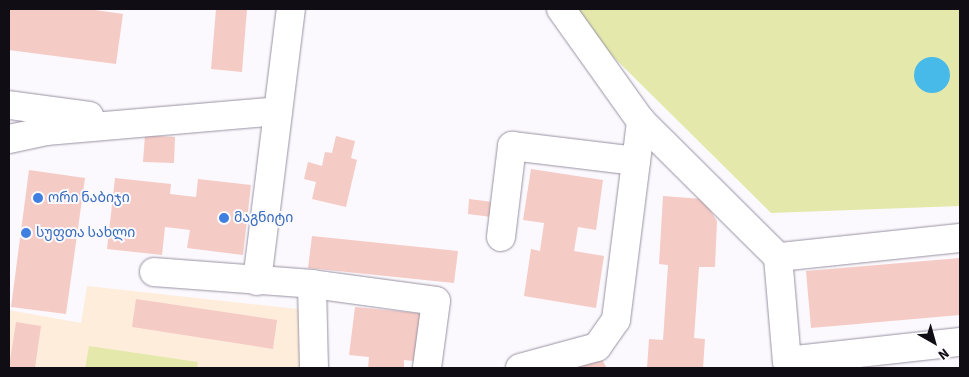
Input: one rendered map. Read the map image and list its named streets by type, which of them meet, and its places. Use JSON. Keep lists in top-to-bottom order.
{
  "places": ["ორი ნაბიჯი", "მაგნიტი", "სუფთა სახლი"],
  "north": "bottom right"
}
